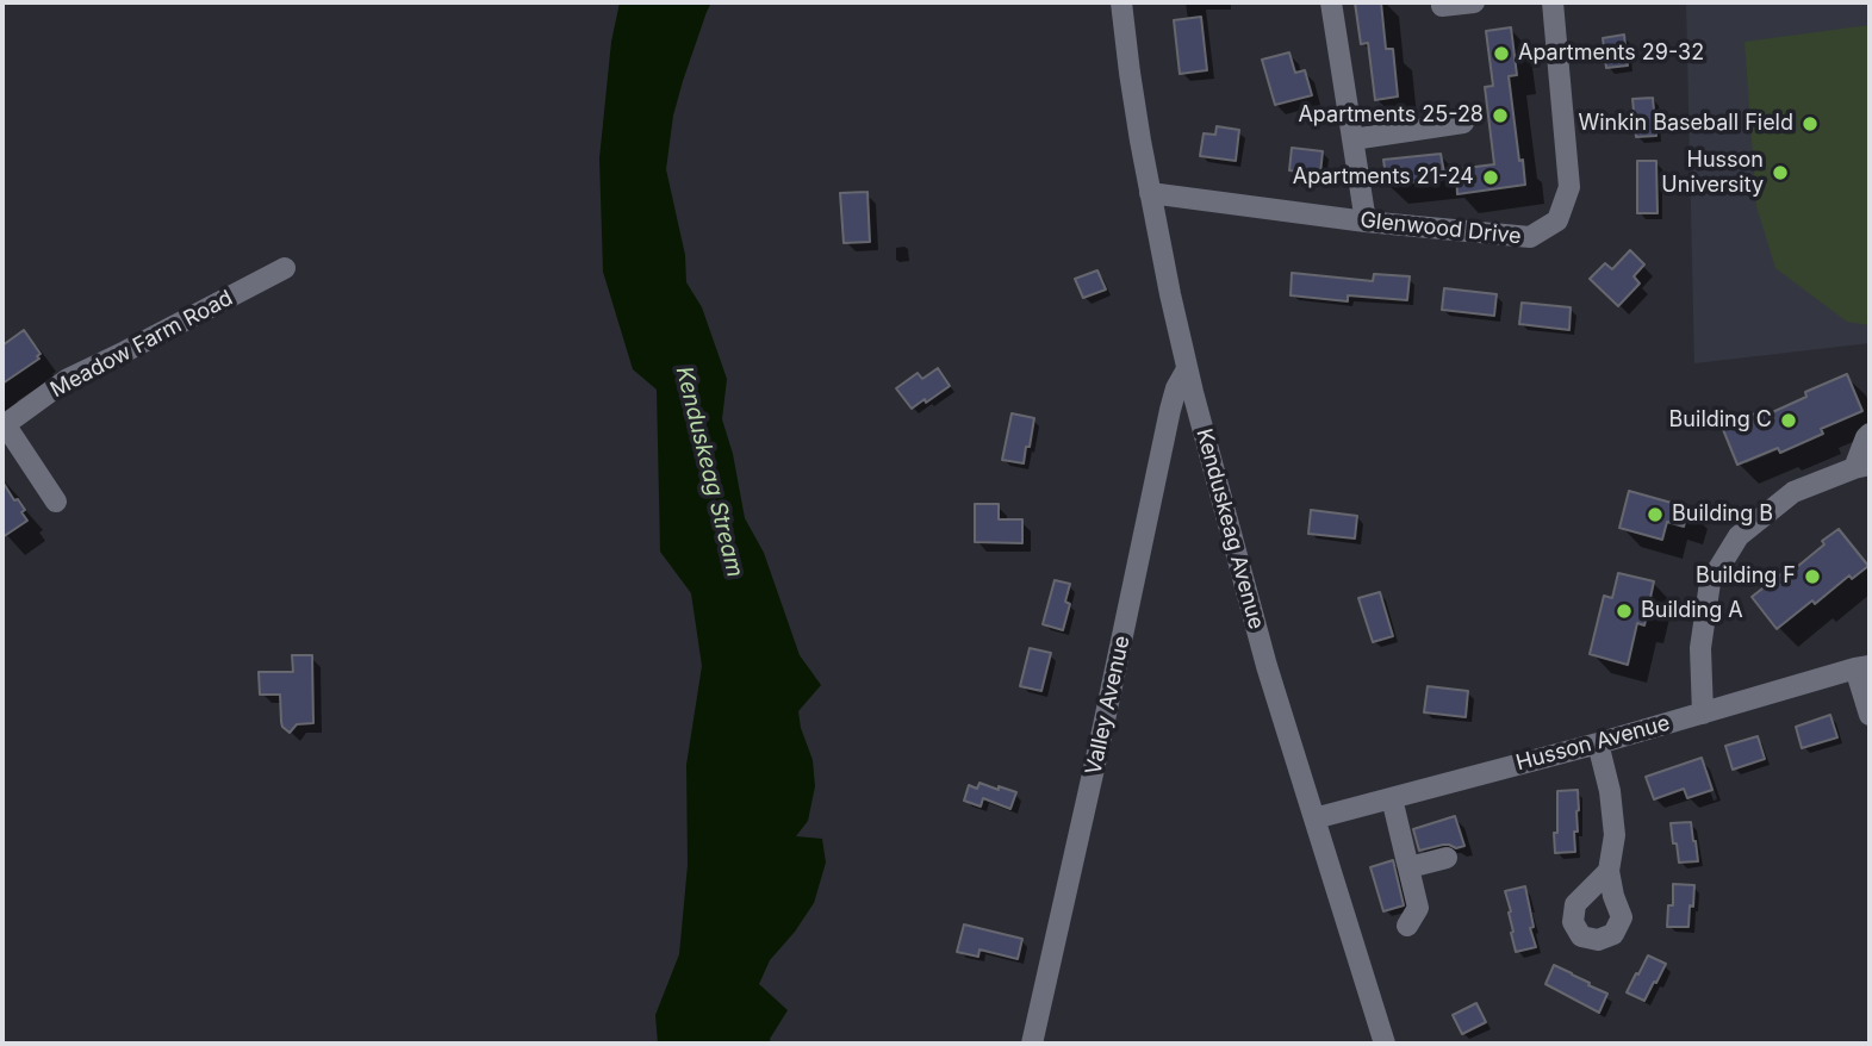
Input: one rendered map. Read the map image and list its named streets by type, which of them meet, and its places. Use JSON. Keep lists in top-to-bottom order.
{
  "streets": {
    "street": [
      "Glenwood Drive",
      "Meadow Farm Road",
      "Kenduskeag Avenue",
      "Valley Avenue",
      "Husson Avenue"
    ]
  },
  "crossings": [
    ["Glenwood Drive", "Kenduskeag Avenue"],
    ["Kenduskeag Avenue", "Valley Avenue"],
    ["Kenduskeag Avenue", "Husson Avenue"]
  ],
  "water": ["Kenduskeag Stream"],
  "places": [
    "Apartments 29-32",
    "Apartments 25-28",
    "Winkin Baseball Field",
    "Husson University",
    "Apartments 21-24",
    "Building C",
    "Building B",
    "Building F",
    "Building A"
  ]
}
